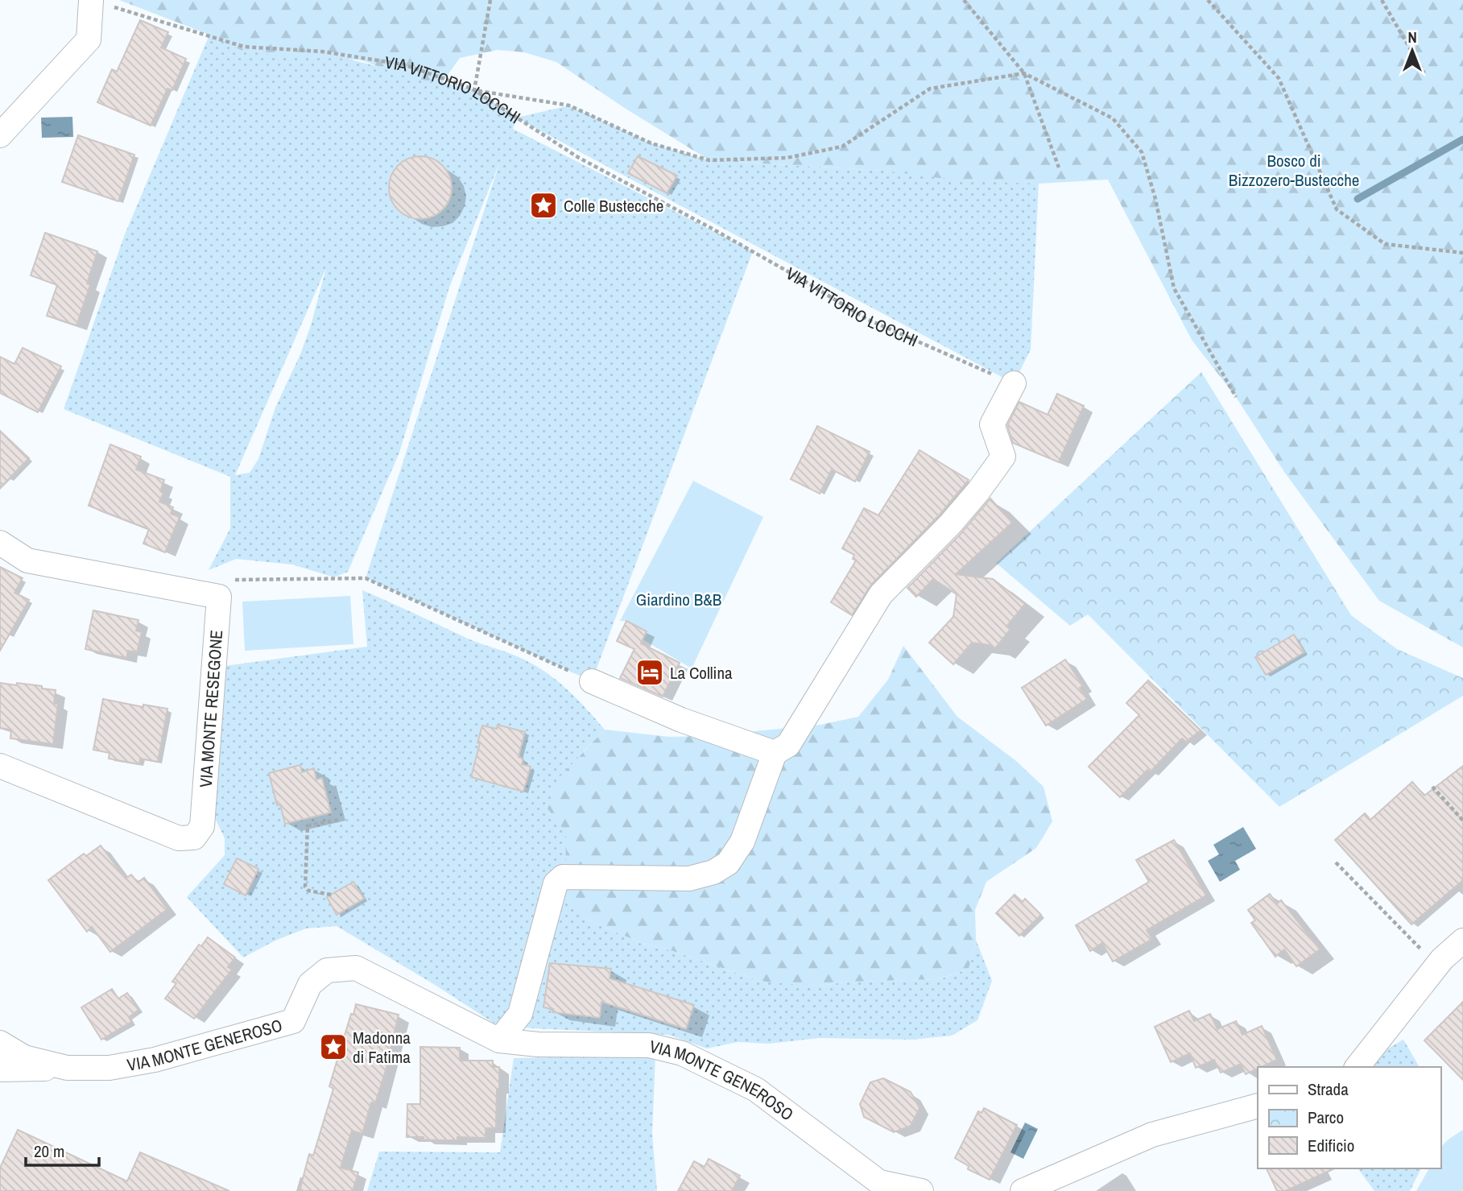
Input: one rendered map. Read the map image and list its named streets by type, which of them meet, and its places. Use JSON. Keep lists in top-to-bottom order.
{
  "streets": {
    "street": ["VIA MONTE RESEGONE", "VIA MONTE GENEROSO"],
    "path": ["VIA VITTORIO LOCCHI"]
  },
  "parks": ["Bosco di Bizzozero-Bustecche", "Giardino B&B"],
  "places": {
    "place": ["Colle Bustecche", "Madonna di Fatima"],
    "hotel": ["La Collina"]
  },
  "legend": ["Strada", "Parco", "Edificio"],
  "scale_bar": "20 m",
  "north": "top"
}
